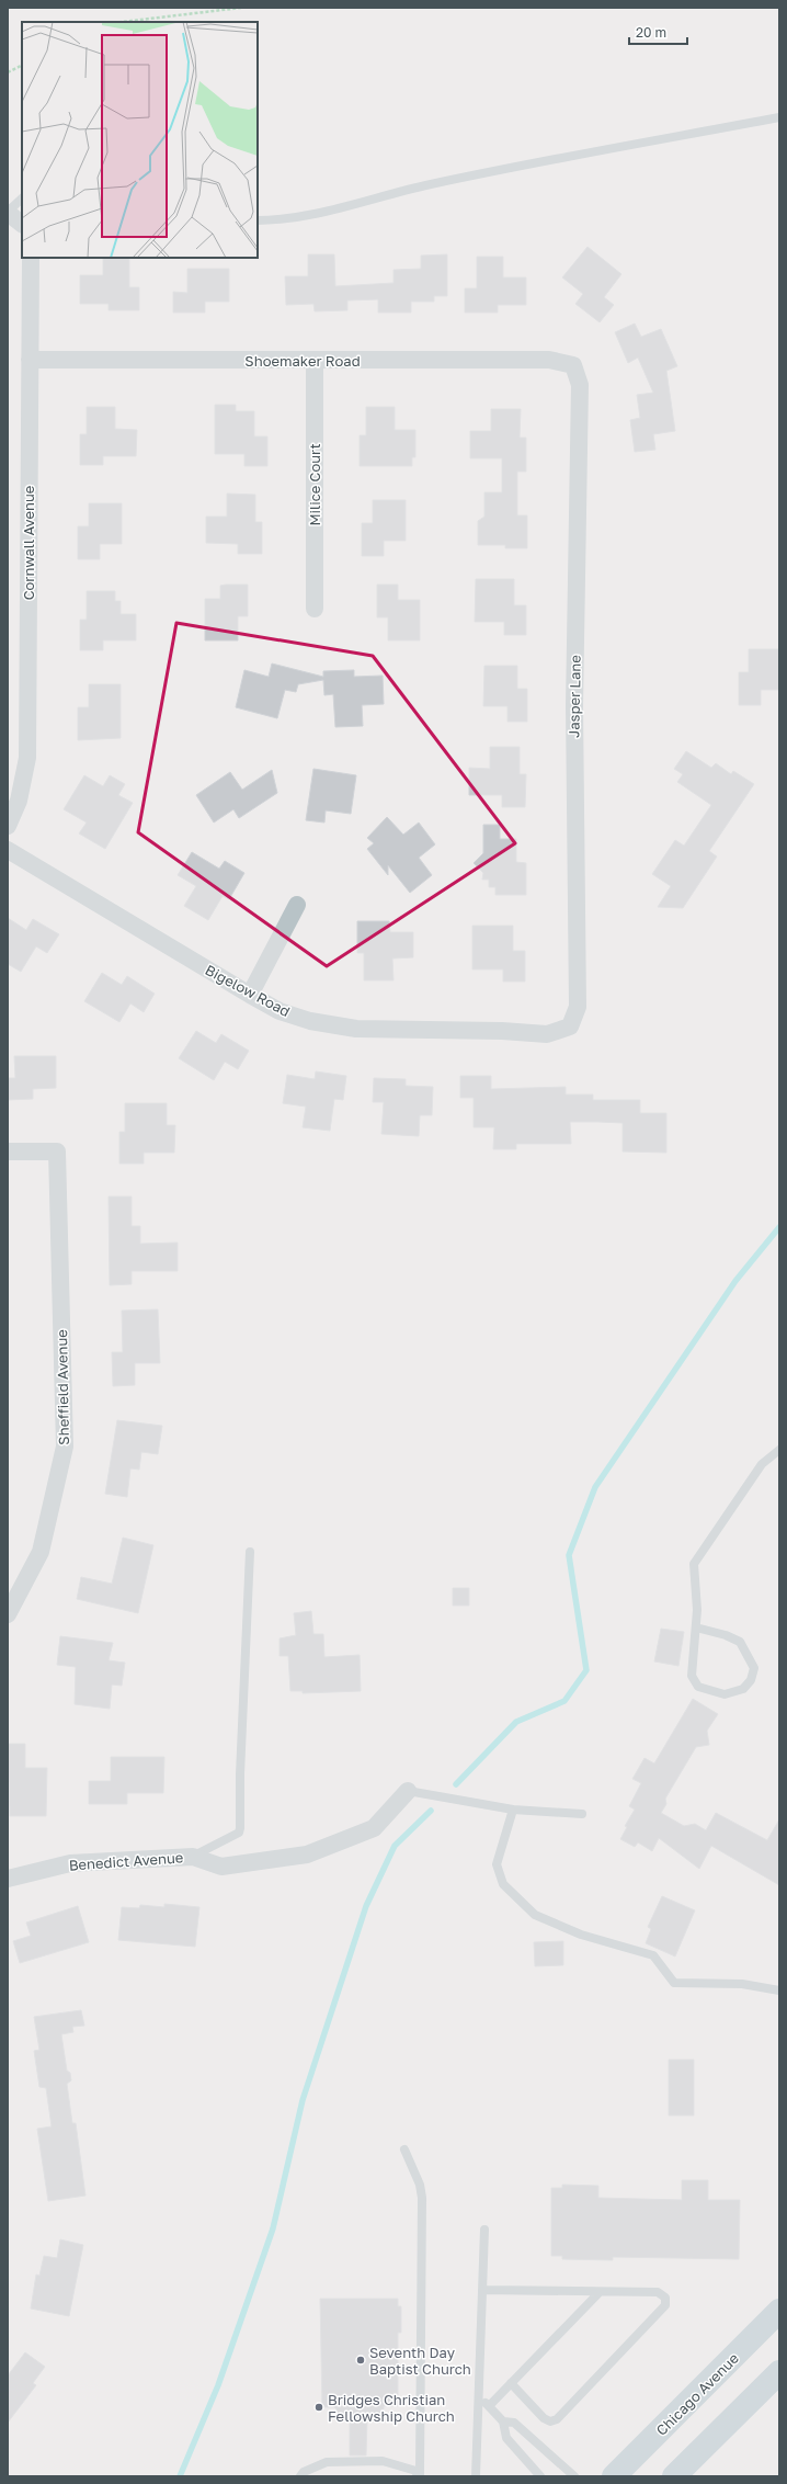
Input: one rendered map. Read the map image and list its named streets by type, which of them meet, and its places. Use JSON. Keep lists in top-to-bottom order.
{
  "streets": {
    "main road": ["Chicago Avenue"],
    "street": [
      "Shoemaker Road",
      "Milice Court",
      "Cornwall Avenue",
      "Jasper Lane",
      "Bigelow Road",
      "Sheffield Avenue",
      "Benedict Avenue"
    ]
  },
  "crossings": [
    ["Shoemaker Road", "Milice Court"],
    ["Shoemaker Road", "Cornwall Avenue"],
    ["Shoemaker Road", "Jasper Lane"],
    ["Jasper Lane", "Bigelow Road"]
  ],
  "places": ["Seventh Day Baptist Church", "Bridges Christian Fellowship Church"],
  "scale_bar": "20 m"
}
